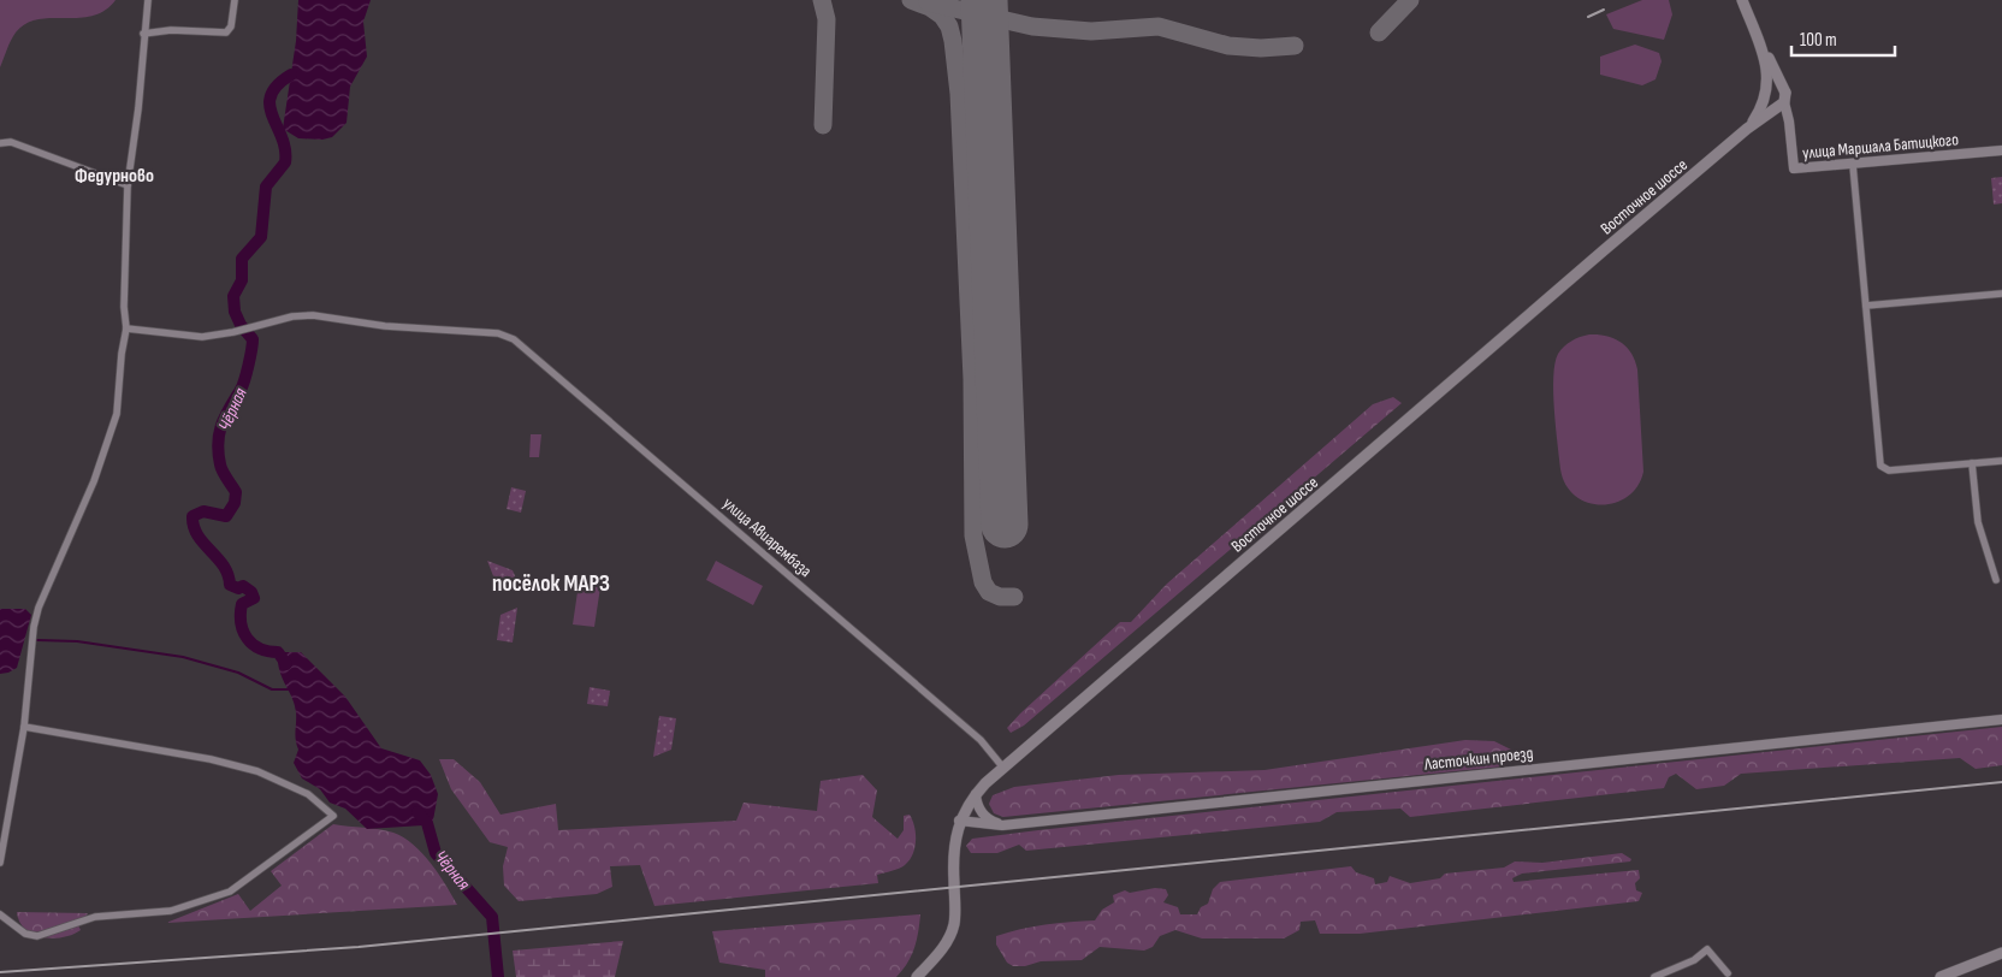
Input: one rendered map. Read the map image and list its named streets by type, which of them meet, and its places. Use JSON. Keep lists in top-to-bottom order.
{
  "streets": {
    "main road": ["Восточное шоссе"],
    "street": ["улица Маршала Батицкого", "улица Авиарембаза", "Ласточкин проезд"]
  },
  "crossings": [
    ["улица Маршала Батицкого", "Восточное шоссе"],
    ["Восточное шоссе", "улица Авиарембаза"],
    ["Восточное шоссе", "Ласточкин проезд"]
  ],
  "districts": ["Федурново", "посёлок МАРЗ"],
  "water": ["Чёрная"],
  "scale_bar": "100 m"
}
